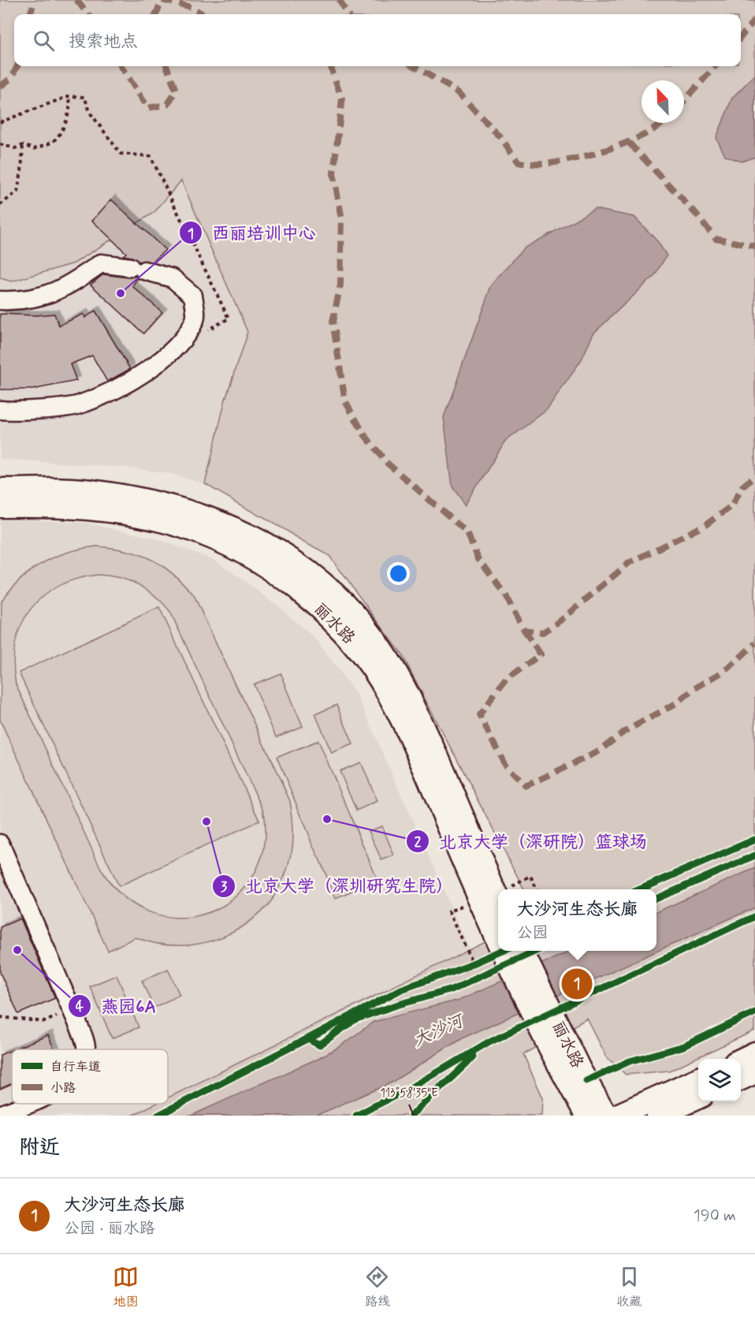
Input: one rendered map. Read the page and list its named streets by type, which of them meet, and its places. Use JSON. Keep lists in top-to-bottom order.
{
  "streets": {
    "main road": ["丽水路"]
  },
  "water": ["大沙河"],
  "places": [
    "西丽培训中心",
    "北京大学（深研院）篮球场",
    "北京大学（深圳研究生院）",
    "燕园6A"
  ],
  "legend": ["自行车道", "小路"],
  "north": "top left",
  "page": {
    "search": "搜索地点",
    "popup": ["大沙河生态长廊", "公园"],
    "pins": "1",
    "heading": "附近",
    "list": [
      {
        "mark": "1",
        "name": "大沙河生态长廊",
        "note": "公园 · 丽水路",
        "value": "190 m"
      }
    ],
    "nav": ["地图", "路线", "收藏"]
  },
  "coordinates": ["113°58'35\"E"]
}
